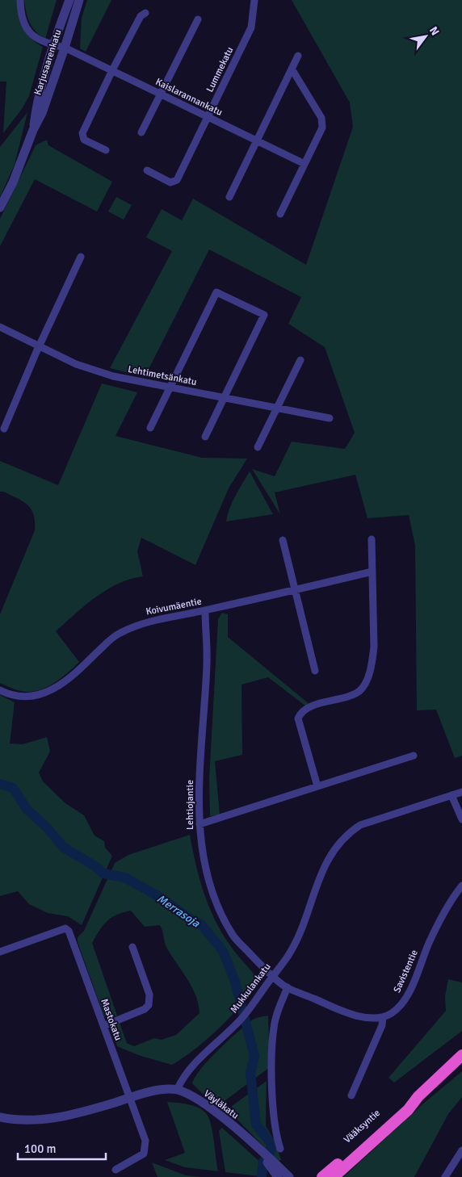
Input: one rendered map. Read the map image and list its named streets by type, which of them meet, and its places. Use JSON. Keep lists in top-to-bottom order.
{
  "streets": {
    "highway": ["Vääksyntie"],
    "street": [
      "Karjusaarenkatu",
      "Lummekatu",
      "Kaislarannankatu",
      "Lehtimetsänkatu",
      "Koivumäentie",
      "Lehtiojantie",
      "Savistentie",
      "Mukkulankatu",
      "Mastokatu",
      "Väyläkatu"
    ]
  },
  "crossings": [
    ["Karjusaarenkatu", "Kaislarannankatu"],
    ["Lummekatu", "Kaislarannankatu"],
    ["Koivumäentie", "Lehtiojantie"],
    ["Lehtiojantie", "Mukkulankatu"],
    ["Mukkulankatu", "Väyläkatu"]
  ],
  "water": ["Merrasoja"],
  "scale_bar": "100 m",
  "north": "top right"
}
